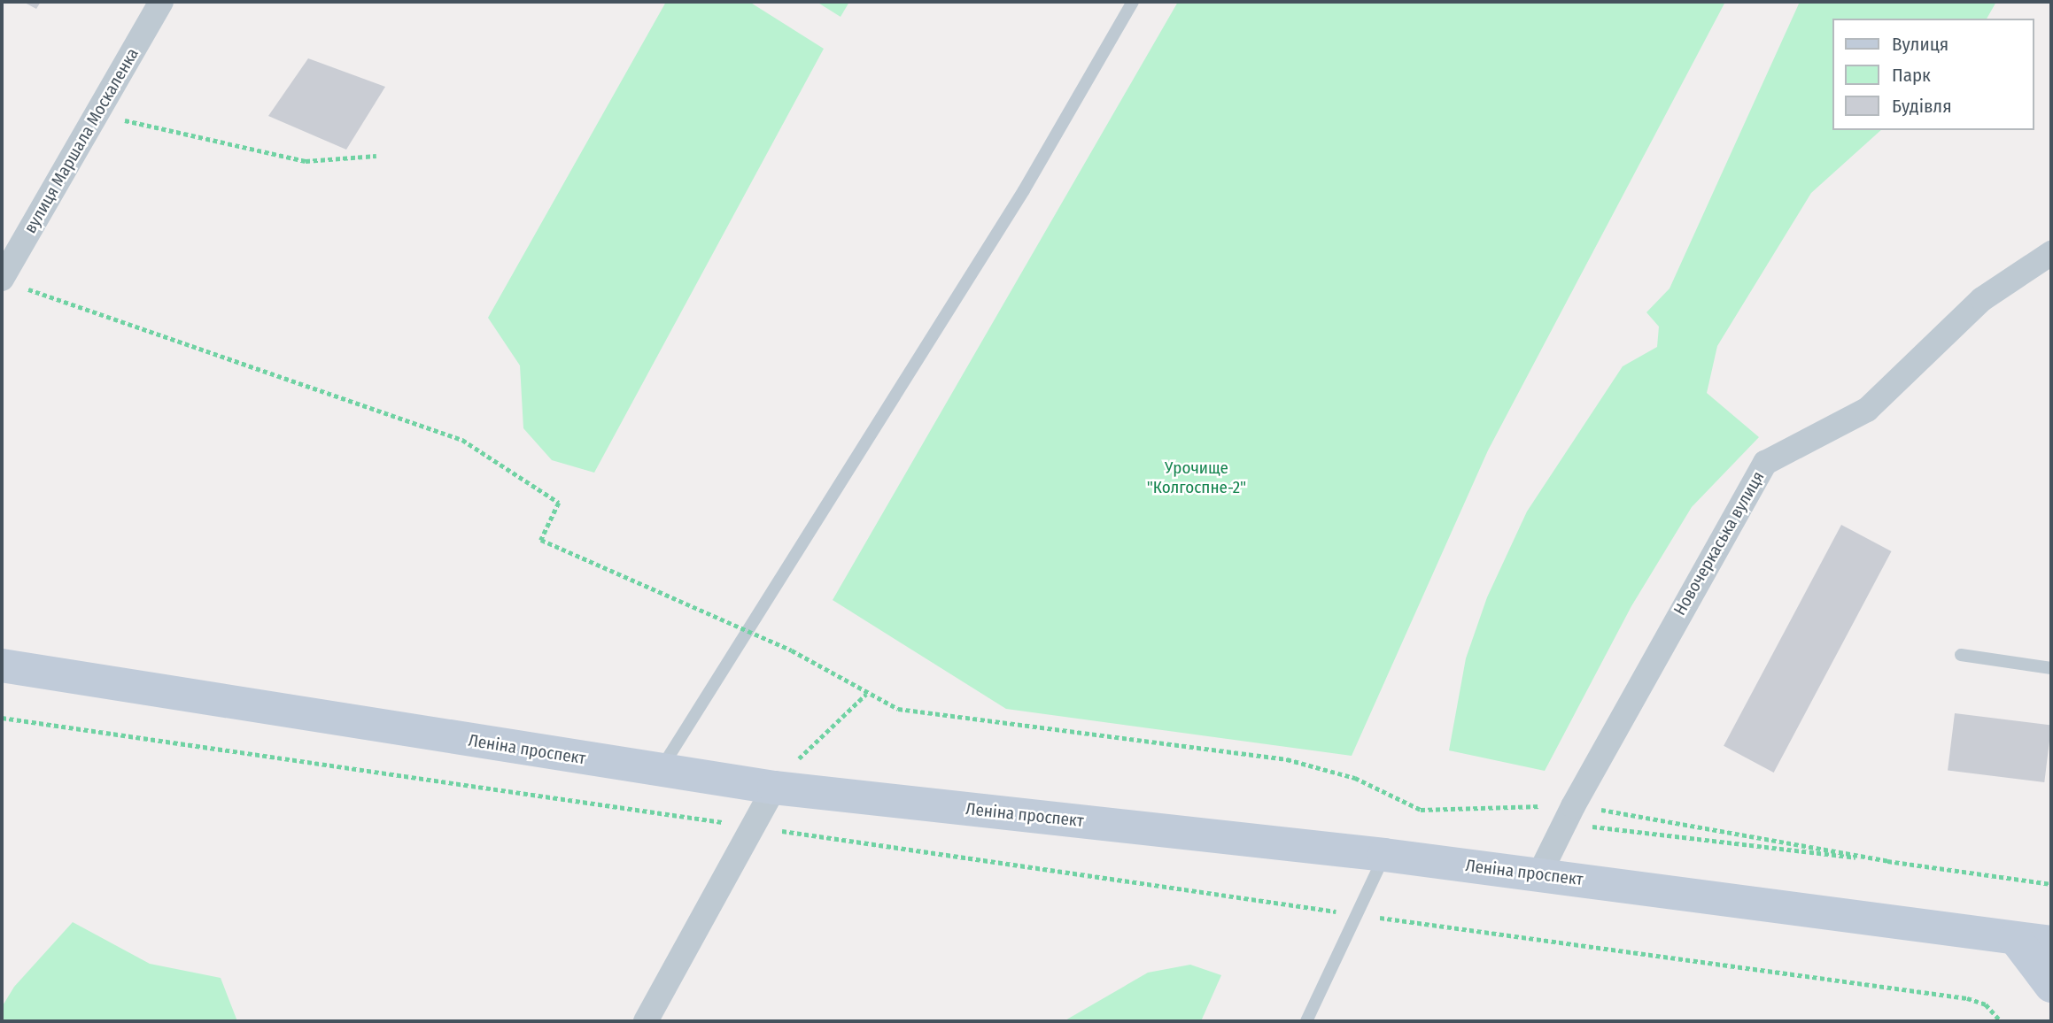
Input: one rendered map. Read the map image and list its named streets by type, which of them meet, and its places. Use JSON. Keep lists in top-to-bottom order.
{
  "streets": {
    "main road": ["Леніна проспект"],
    "street": ["вулиця Маршала Москаленка", "Новочеркаська вулиця"]
  },
  "crossings": [
    ["Новочеркаська вулиця", "Леніна проспект"]
  ],
  "parks": ["Урочище \"Колгоспне-2\""],
  "legend": ["Вулиця", "Парк", "Будівля"]
}
